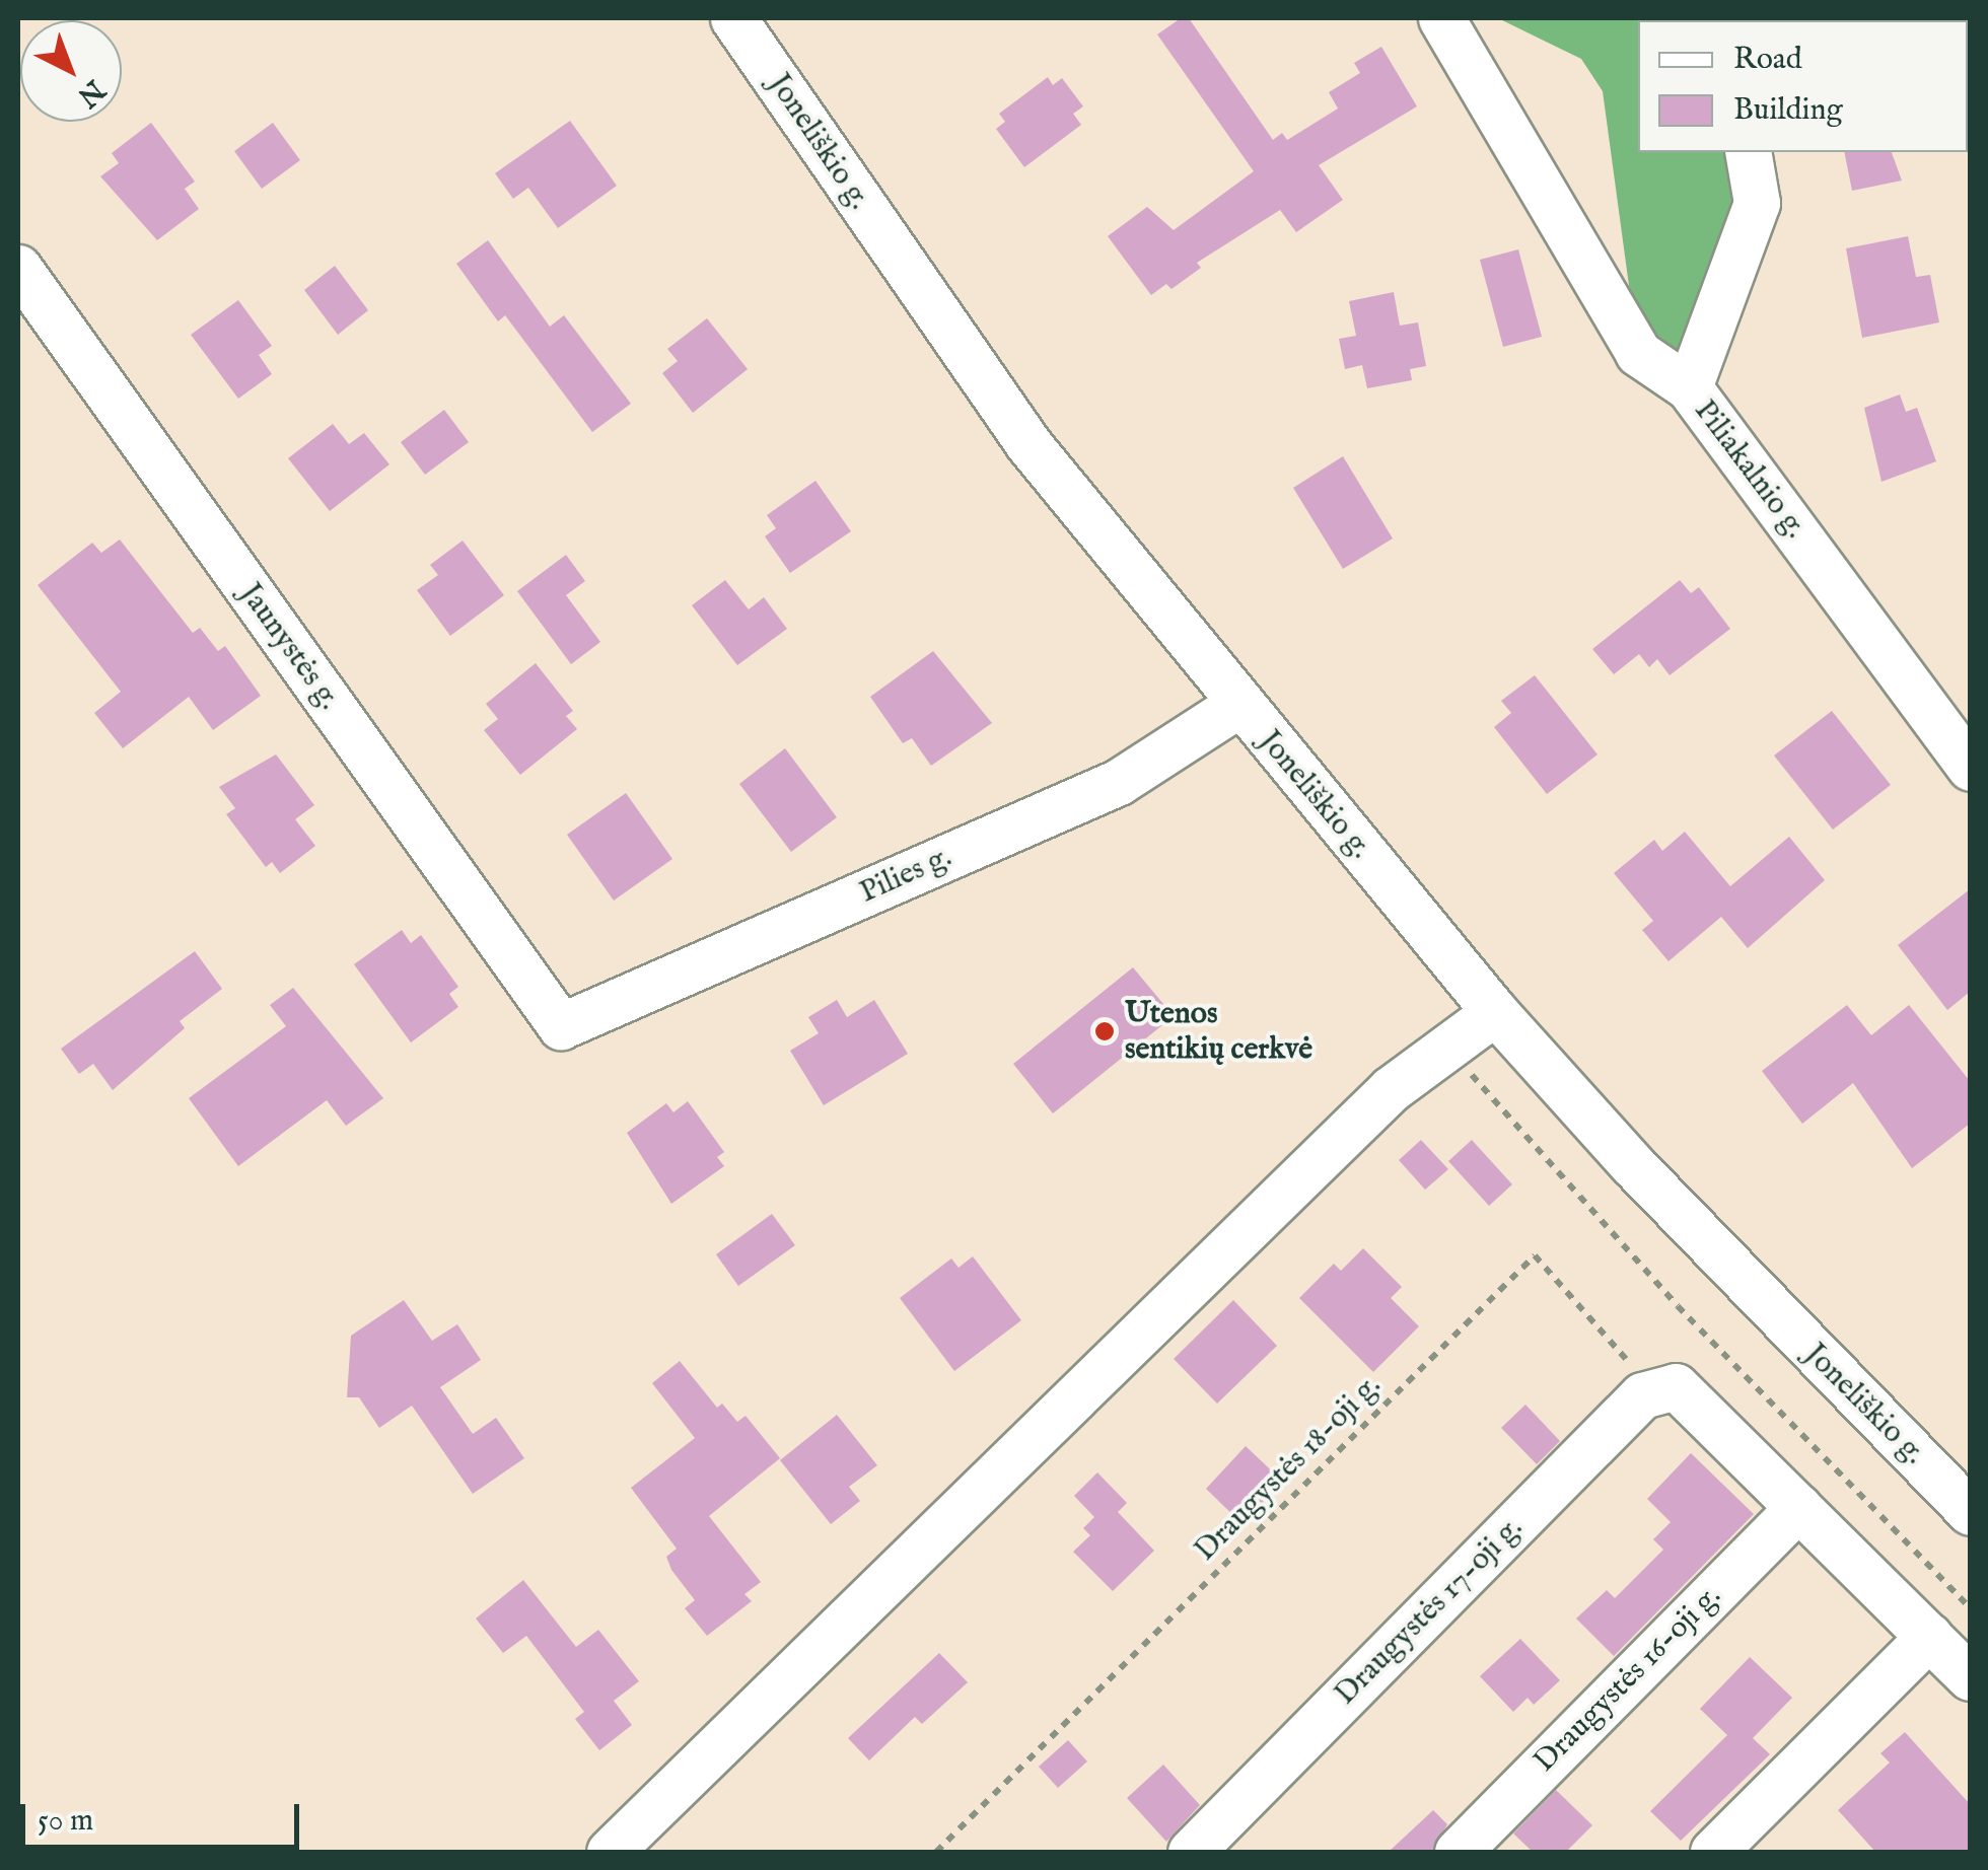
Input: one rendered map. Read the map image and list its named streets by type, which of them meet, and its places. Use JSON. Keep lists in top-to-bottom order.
{
  "streets": {
    "street": [
      "Joneliškio g.",
      "Piliakalnio g.",
      "Jaunystės g.",
      "Pilies g.",
      "Draugystės 17-oji g.",
      "Draugystės 16-oji g."
    ],
    "path": ["Draugystės 18-oji g."]
  },
  "crossings": [
    ["Joneliškio g.", "Pilies g."],
    ["Jaunystės g.", "Pilies g."],
    ["Draugystės 18-oji g.", "Draugystės 17-oji g."]
  ],
  "places": ["Utenos sentikių cerkvė"],
  "legend": ["Road", "Building"],
  "scale_bar": "50 m",
  "north": "bottom right"
}
